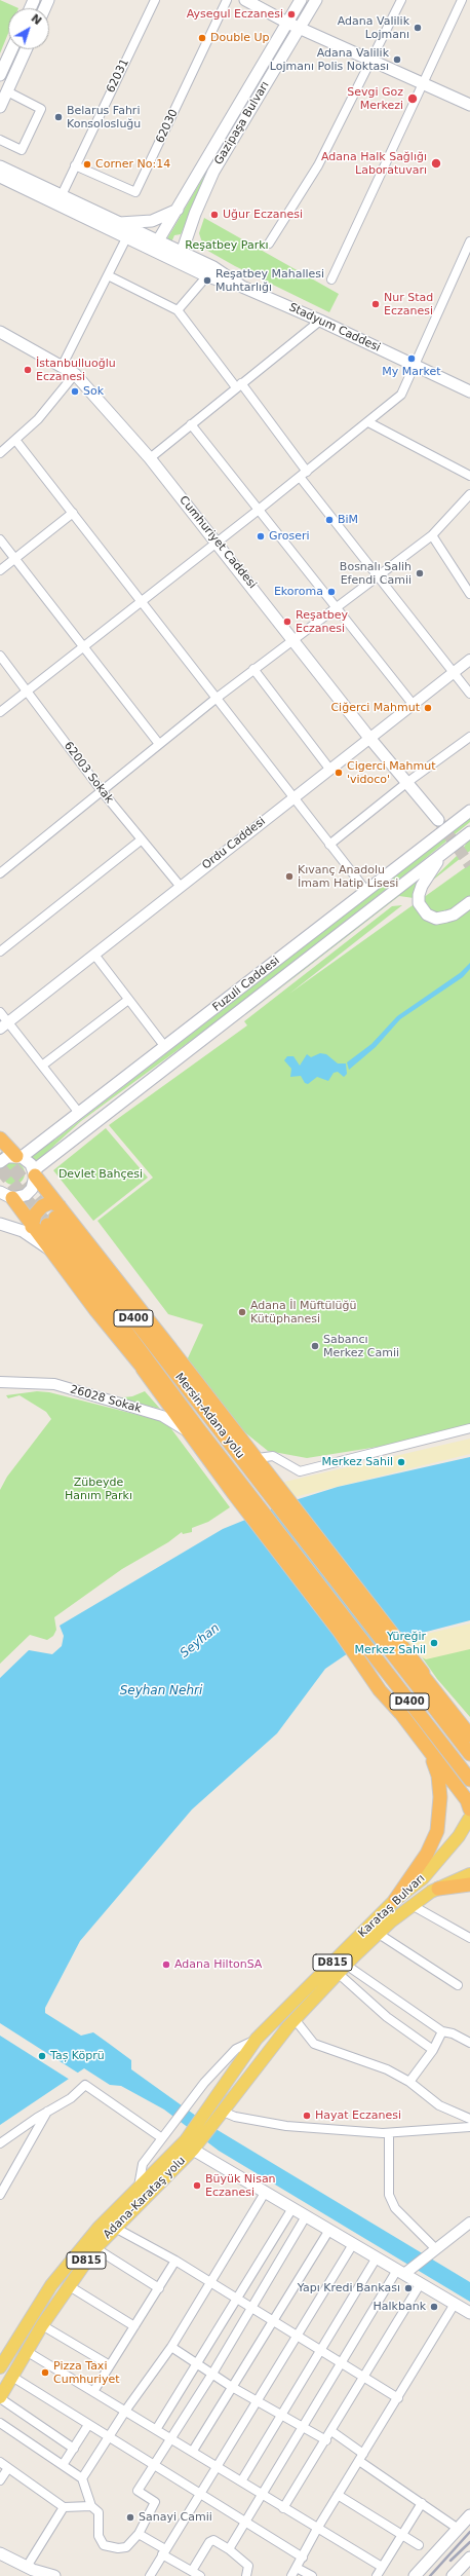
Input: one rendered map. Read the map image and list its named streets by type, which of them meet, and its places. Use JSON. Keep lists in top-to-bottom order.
{
  "streets": {
    "highway": ["D400", "Mersin-Adana yolu"],
    "main road": [
      "Gazipaşa Bulvarı",
      "Stadyum Caddesi",
      "Cumhuriyet Caddesi",
      "Fuzuli Caddesi",
      "Karataş Bulvarı",
      "D815",
      "Adana-Karataş yolu"
    ],
    "street": [
      "62031",
      "62030",
      "62003 Sokak",
      "Ordu Caddesi",
      "26028 Sokak"
    ]
  },
  "crossings": [
    ["62031", "62030"],
    ["62031", "Stadyum Caddesi"],
    ["Gazipaşa Bulvarı", "Stadyum Caddesi"],
    ["Cumhuriyet Caddesi", "Ordu Caddesi"],
    ["62003 Sokak", "Ordu Caddesi"],
    ["D400", "Mersin-Adana yolu"],
    ["Karataş Bulvarı", "Adana-Karataş yolu"]
  ],
  "water": ["Seyhan", "Seyhan Nehri"],
  "parks": ["Reşatbey Parkı", "Devlet Bahçesi", "Zübeyde Hanım Parkı"],
  "places": [
    "Aysegul Eczanesi",
    "Adana Valilik Lojmanı",
    "Double Up",
    "Adana Valilik Lojmanı Polis Noktası",
    "Sevgi Goz Merkezi",
    "Belarus Fahri Konsolosluğu",
    "Adana Halk Sağlığı Laboratuvarı",
    "Corner No:14",
    "Uğur Eczanesi",
    "Reşatbey Mahallesi Muhtarlığı",
    "Nur Stad Eczanesi",
    "My Market",
    "İstanbulluoğlu Eczanesi",
    "Sok",
    "BiM",
    "Groseri",
    "Bosnalı Salih Efendi Camii",
    "Ekoroma",
    "Reşatbey Eczanesi",
    "Ciğerci Mahmut",
    "Cigerci Mahmut 'vidoco'",
    "Kıvanç Anadolu İmam Hatip Lisesi",
    "Adana İl Müftülüğü Kütüphanesi",
    "Sabancı Merkez Camii",
    "Merkez Sahil",
    "Yüreğir Merkez Sahil",
    "Adana HiltonSA",
    "Taș Köprü",
    "Hayat Eczanesi",
    "Büyük Nisan Eczanesi",
    "Yapı Kredi Bankası",
    "Halkbank",
    "Pizza Taxi Cumhuriyet",
    "Sanayi Camii"
  ],
  "north": "top right"
}
